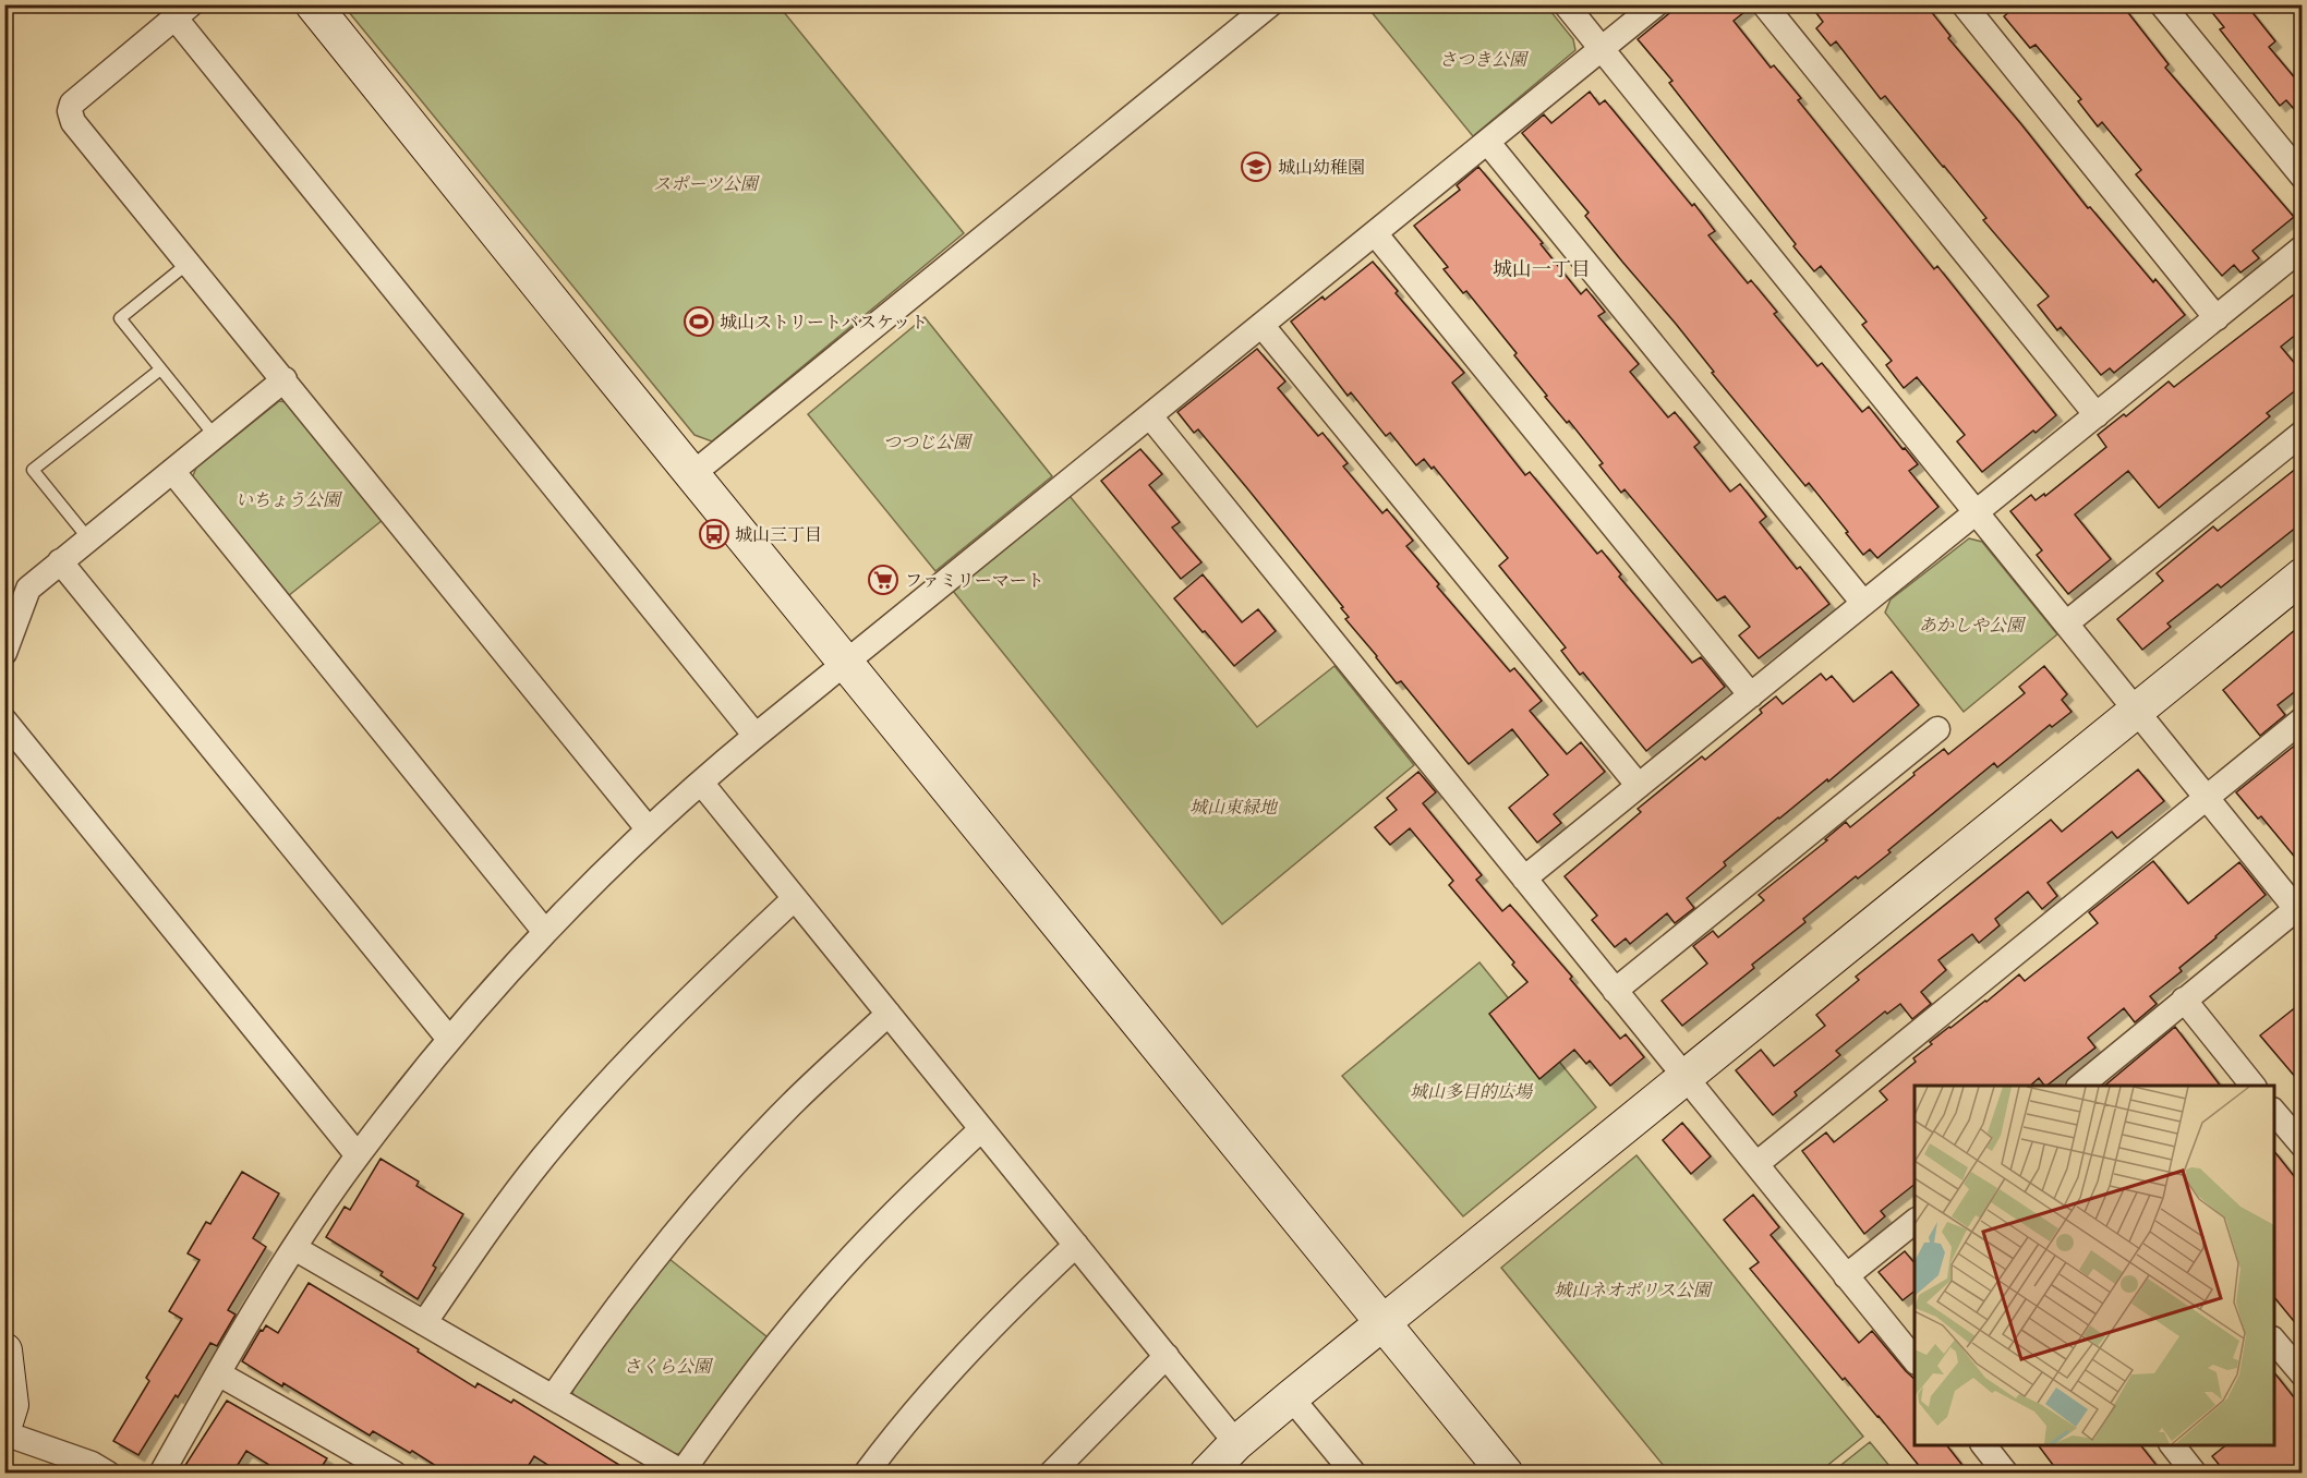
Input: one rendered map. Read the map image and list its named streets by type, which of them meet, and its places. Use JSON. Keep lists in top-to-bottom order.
{
  "districts": ["城山一丁目"],
  "parks": [
    "さつき公園",
    "スポーツ公園",
    "つつじ公園",
    "いちょう公園",
    "あかしや公園",
    "城山東緑地",
    "城山多目的広場",
    "城山ネオポリス公園",
    "さくら公園"
  ],
  "places": {
    "school or university": ["城山幼稚園"],
    "sports": ["城山ストリートバスケット"],
    "bus stop": ["城山三丁目"],
    "supermarket": ["ファミリーマート"]
  }
}
